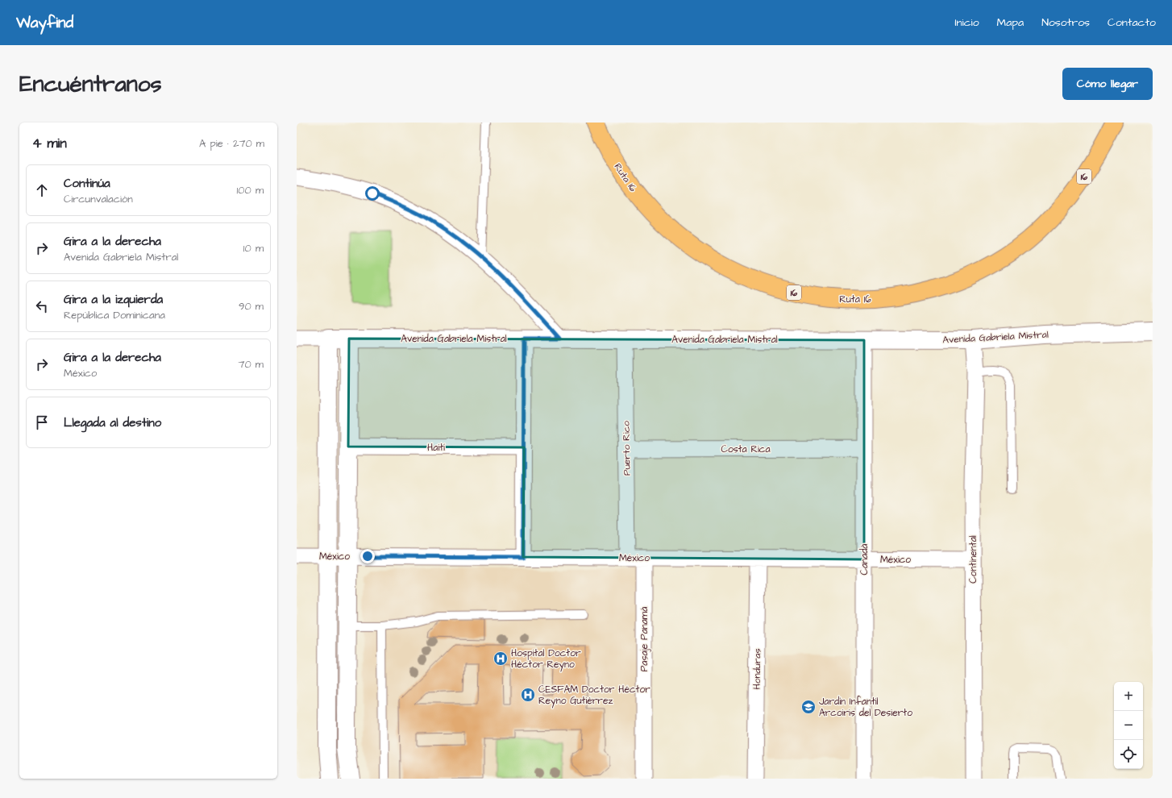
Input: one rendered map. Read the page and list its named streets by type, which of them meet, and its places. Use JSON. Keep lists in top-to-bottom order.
{
  "streets": {
    "highway": ["16", "Ruta 16"],
    "street": [
      "Avenida Gabriela Mistral",
      "Haití",
      "Puerto Rico",
      "Costa Rica",
      "México",
      "Canadá",
      "Continental",
      "Pasaje Panamá",
      "Honduras"
    ]
  },
  "crossings": [
    ["Avenida Gabriela Mistral", "Puerto Rico"],
    ["Avenida Gabriela Mistral", "Canadá"],
    ["Avenida Gabriela Mistral", "Continental"],
    ["Puerto Rico", "Costa Rica"],
    ["Puerto Rico", "México"],
    ["Costa Rica", "Canadá"],
    ["México", "Canadá"],
    ["México", "Continental"],
    ["México", "Pasaje Panamá"],
    ["México", "Honduras"]
  ],
  "places": {
    "hospital": ["Hospital Doctor Héctor Reyno", "CESFAM Doctor Héctor Reyno Gutiérrez"],
    "school or university": ["Jardín Infantil Arcoiris del Desierto"]
  },
  "page": {
    "header": "Wayfind",
    "nav": [
      "Inicio",
      "Mapa",
      "Nosotros",
      "Contacto"
    ],
    "buttons": "Cómo llegar",
    "title": "Encuéntranos",
    "heading": ["4 min", "A pie · 270 m"],
    "list": [
      ["Continúa", "Circunvalación", "100 m"],
      ["Gira a la derecha", "Avenida Gabriela Mistral", "10 m"],
      ["Gira a la izquierda", "República Dominicana", "90 m"],
      ["Gira a la derecha", "México", "70 m"],
      "Llegada al destino"
    ],
    "map_buttons": ["+", "−"]
  }
}
